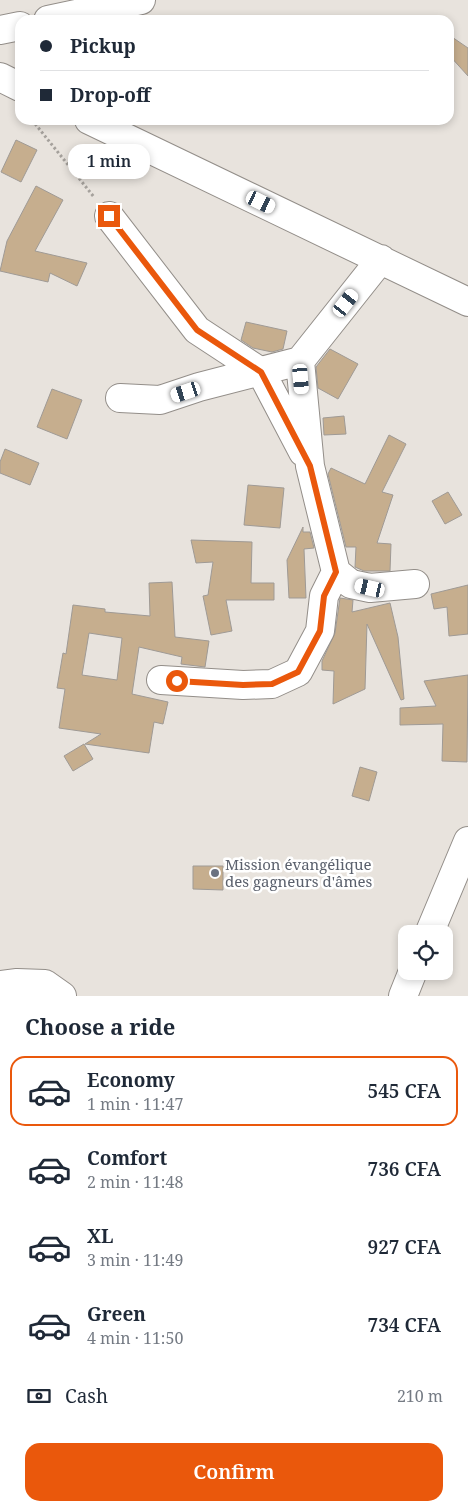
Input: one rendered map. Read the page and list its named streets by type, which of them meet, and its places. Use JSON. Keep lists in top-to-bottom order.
{
  "places": ["Mission évangélique des gagneurs d'âmes"],
  "page": {
    "banner": ["Pickup", "Drop-off"],
    "bubble": "1 min",
    "heading": "Choose a ride",
    "list": [
      {
        "name": "Economy",
        "note": "1 min · 11:47",
        "value": "545 CFA"
      },
      {
        "name": "Comfort",
        "note": "2 min · 11:48",
        "value": "736 CFA"
      },
      {
        "name": "XL",
        "note": "3 min · 11:49",
        "value": "927 CFA"
      },
      {
        "name": "Green",
        "note": "4 min · 11:50",
        "value": "734 CFA"
      }
    ],
    "pay": ["Cash", "210 m"],
    "buttons": "Confirm"
  }
}
